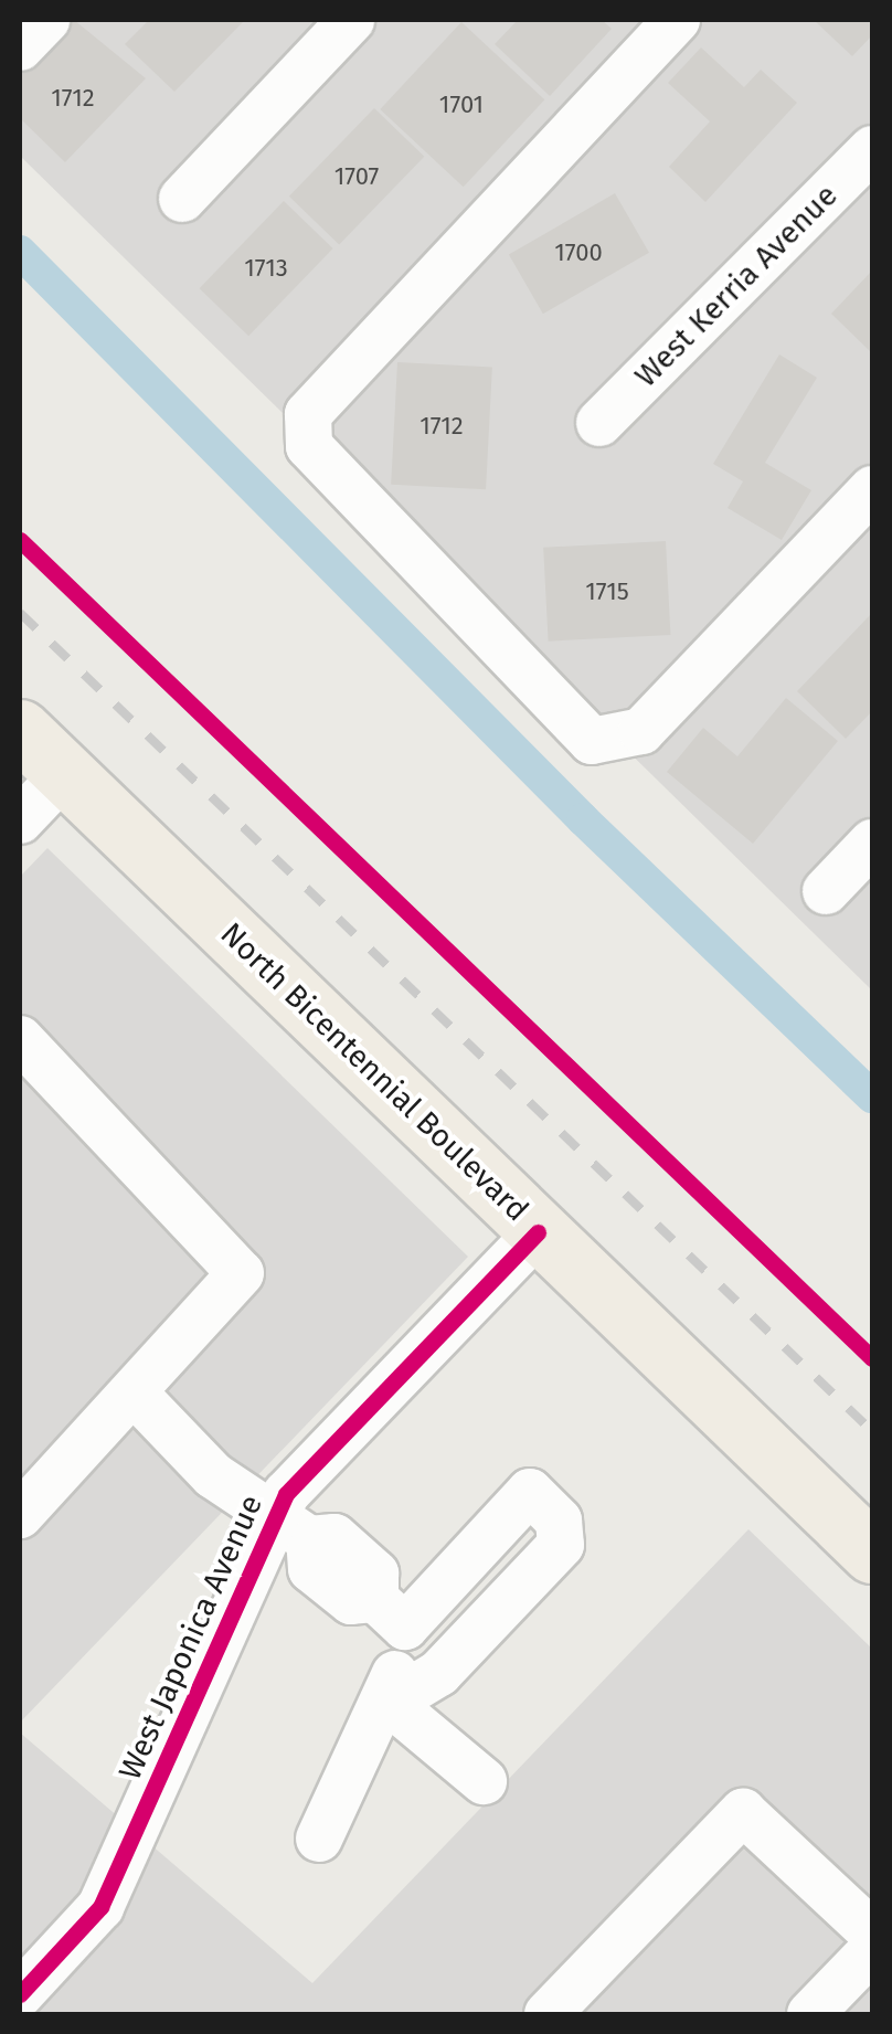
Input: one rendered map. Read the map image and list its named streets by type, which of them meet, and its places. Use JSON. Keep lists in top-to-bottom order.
{
  "streets": {
    "main road": ["North Bicentennial Boulevard"],
    "street": ["West Kerria Avenue", "West Japonica Avenue"]
  },
  "crossings": [
    ["North Bicentennial Boulevard", "West Japonica Avenue"]
  ],
  "house_numbers": [
    "1712",
    "1701",
    "1707",
    "1700",
    "1713",
    "1712",
    "1715"
  ]
}
